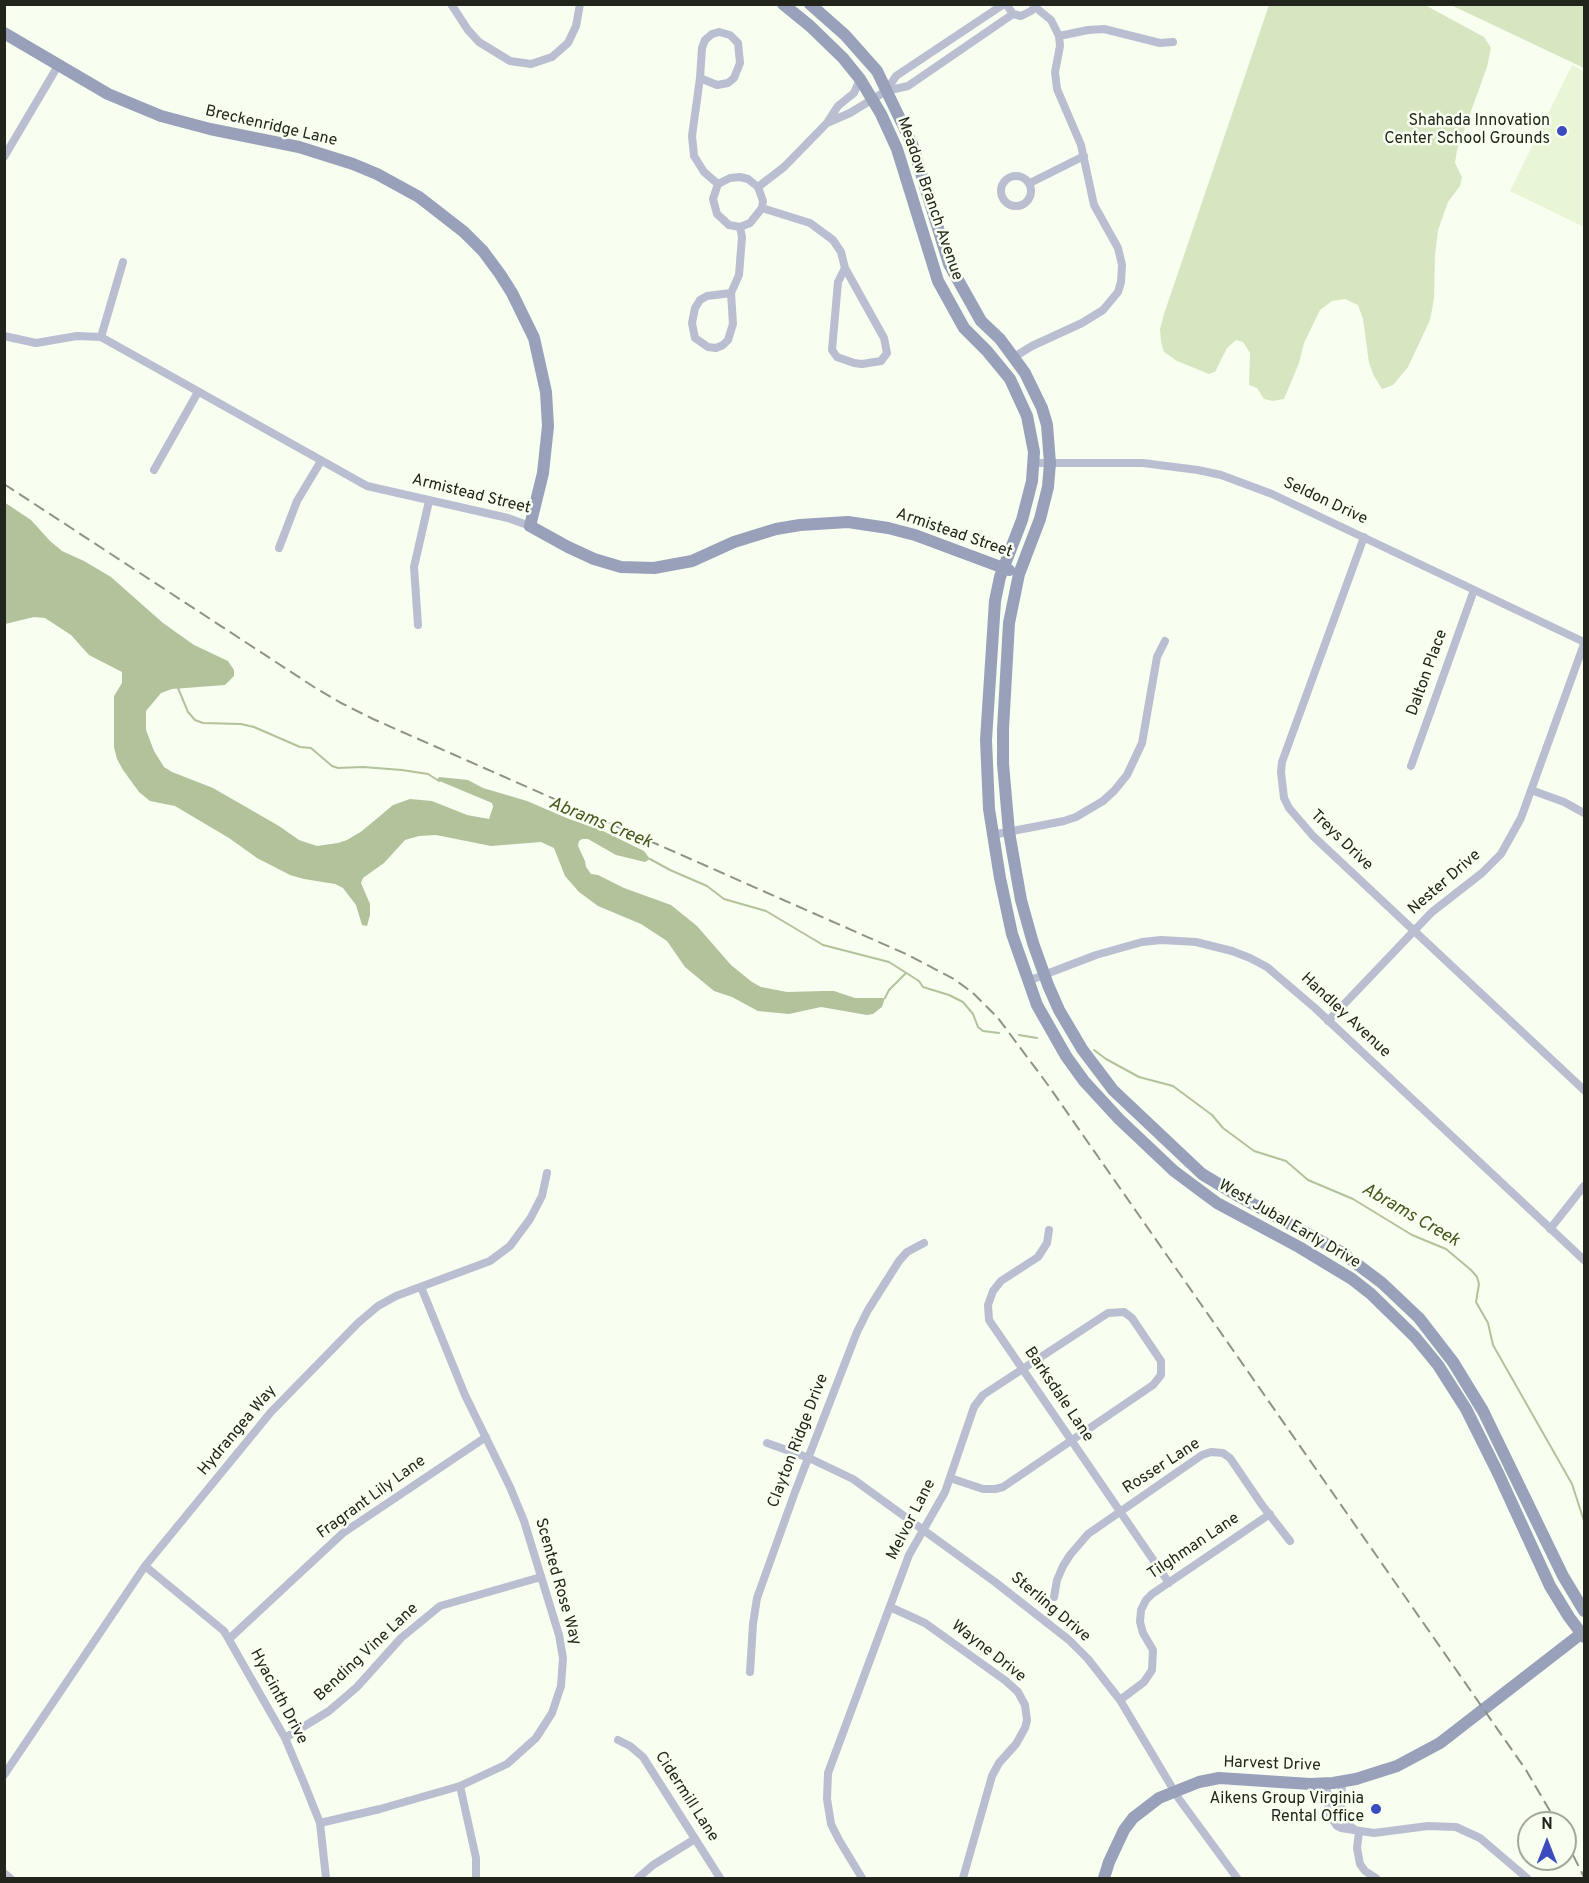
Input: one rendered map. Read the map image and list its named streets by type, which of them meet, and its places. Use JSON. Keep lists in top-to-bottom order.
{
  "streets": {
    "main road": [
      "Breckenridge Lane",
      "Meadow Branch Avenue",
      "Armistead Street",
      "West Jubal Early Drive",
      "Harvest Drive"
    ],
    "street": [
      "Seldon Drive",
      "Dalton Place",
      "Treys Drive",
      "Nester Drive",
      "Handley Avenue",
      "Barksdale Lane",
      "Hydrangea Way",
      "Clayton Ridge Drive",
      "Rosser Lane",
      "Fragrant Lily Lane",
      "Melvor Lane",
      "Tilghman Lane",
      "Scented Rose Way",
      "Sterling Drive",
      "Wayne Drive",
      "Bending Vine Lane",
      "Hyacinth Drive",
      "Cidermill Lane"
    ]
  },
  "crossings": [
    ["Breckenridge Lane", "Armistead Street"],
    ["Meadow Branch Avenue", "Armistead Street"],
    ["Meadow Branch Avenue", "Seldon Drive"],
    ["Meadow Branch Avenue", "Handley Avenue"],
    ["Meadow Branch Avenue", "West Jubal Early Drive"],
    ["Seldon Drive", "Dalton Place"],
    ["Seldon Drive", "Treys Drive"],
    ["Seldon Drive", "Nester Drive"],
    ["Treys Drive", "Nester Drive"],
    ["Nester Drive", "Handley Avenue"],
    ["Handley Avenue", "West Jubal Early Drive"],
    ["West Jubal Early Drive", "Harvest Drive"],
    ["Barksdale Lane", "Rosser Lane"],
    ["Barksdale Lane", "Melvor Lane"],
    ["Barksdale Lane", "Tilghman Lane"],
    ["Hydrangea Way", "Scented Rose Way"],
    ["Hydrangea Way", "Hyacinth Drive"],
    ["Clayton Ridge Drive", "Sterling Drive"],
    ["Rosser Lane", "Tilghman Lane"],
    ["Fragrant Lily Lane", "Scented Rose Way"],
    ["Fragrant Lily Lane", "Hyacinth Drive"],
    ["Melvor Lane", "Sterling Drive"],
    ["Melvor Lane", "Wayne Drive"],
    ["Tilghman Lane", "Sterling Drive"],
    ["Scented Rose Way", "Bending Vine Lane"],
    ["Scented Rose Way", "Hyacinth Drive"],
    ["Sterling Drive", "Harvest Drive"],
    ["Bending Vine Lane", "Hyacinth Drive"]
  ],
  "water": ["Abrams Creek"],
  "places": ["Shahada Innovation Center School Grounds", "Aikens Group Virginia Rental Office"],
  "north": "top"
}
